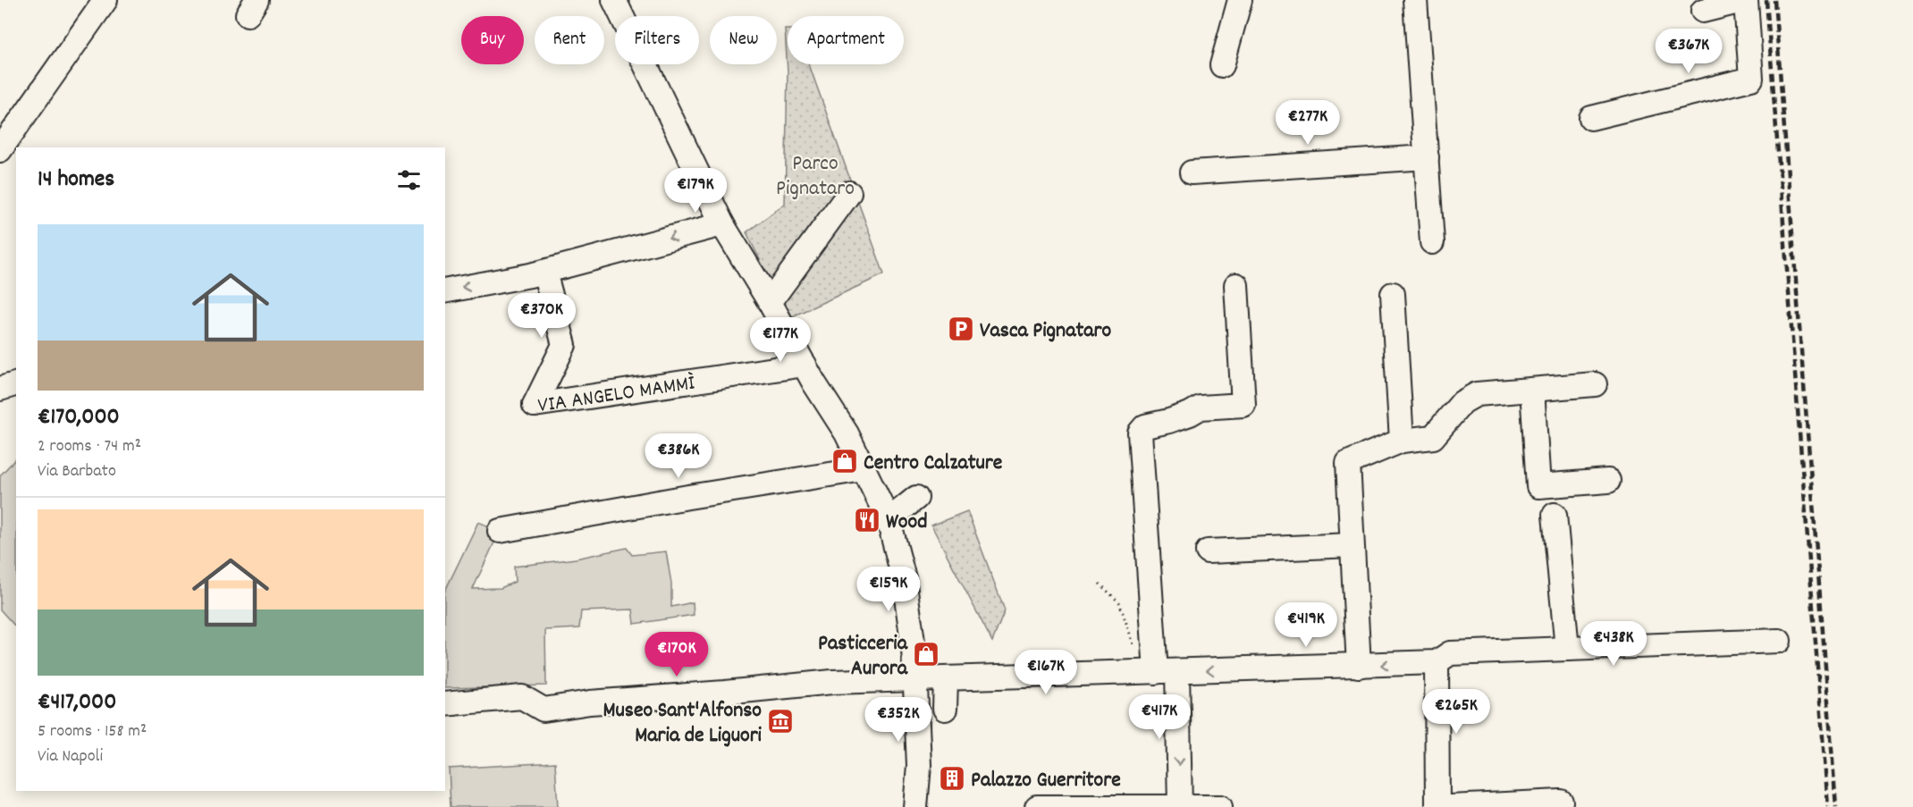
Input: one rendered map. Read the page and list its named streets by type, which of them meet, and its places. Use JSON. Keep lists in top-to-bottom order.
{
  "streets": {
    "street": ["VIA ANGELO MAMMÌ"]
  },
  "parks": ["Parco Pignataro"],
  "places": {
    "parking": ["Vasca Pignataro"],
    "shop": ["Centro Calzature", "Pasticceria Aurora"],
    "restaurant": ["Wood"],
    "museum": ["Museo Sant'Alfonso Maria de Liguori"],
    "building": ["Palazzo Guerritore"]
  },
  "page": {
    "chip": [
      "Buy",
      "Rent",
      "Filters",
      "New",
      "Apartment"
    ],
    "price": [
      "€367K",
      "€277K",
      "€179K",
      "€370K",
      "€177K",
      "€386K",
      "€159K",
      "€419K",
      "€438K",
      "€170K",
      "€167K",
      "€265K",
      "€417K",
      "€352K"
    ],
    "heading": "14 homes",
    "list": [
      {
        "name": "€170,000",
        "note": "2 rooms · 74 m² · Via Barbato"
      },
      {
        "name": "€417,000",
        "note": "5 rooms · 158 m² · Via Napoli"
      }
    ]
  }
}
